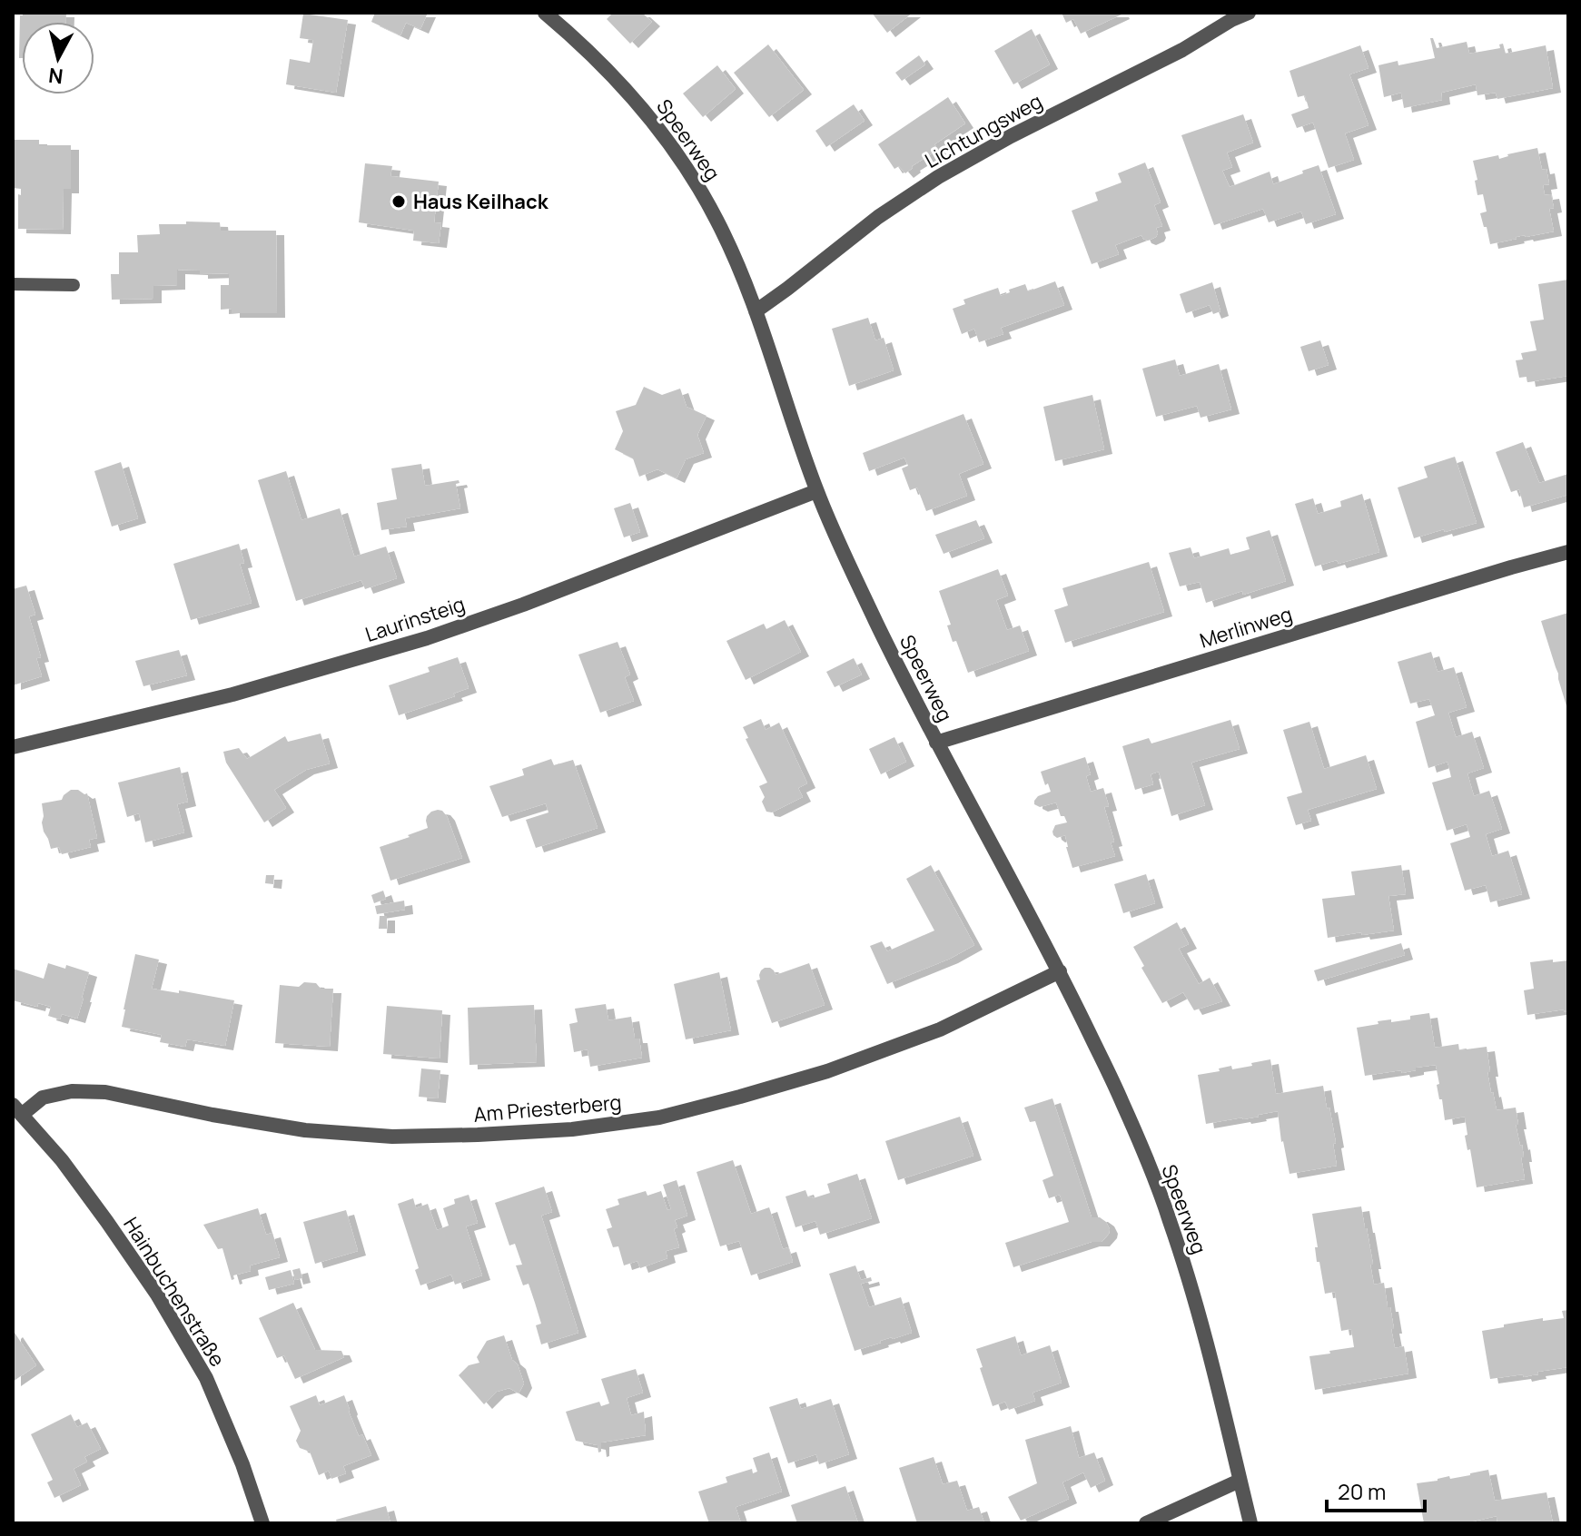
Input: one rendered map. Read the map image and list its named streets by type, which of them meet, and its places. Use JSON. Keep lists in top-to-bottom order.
{
  "streets": {
    "street": [
      "Lichtungsweg",
      "Speerweg",
      "Laurinsteig",
      "Merlinweg",
      "Am Priesterberg",
      "Hainbuchenstraße"
    ]
  },
  "crossings": [
    ["Lichtungsweg", "Speerweg"],
    ["Speerweg", "Laurinsteig"],
    ["Speerweg", "Merlinweg"],
    ["Speerweg", "Am Priesterberg"],
    ["Am Priesterberg", "Hainbuchenstraße"]
  ],
  "places": ["Haus Keilhack"],
  "scale_bar": "20 m",
  "north": "bottom"
}
